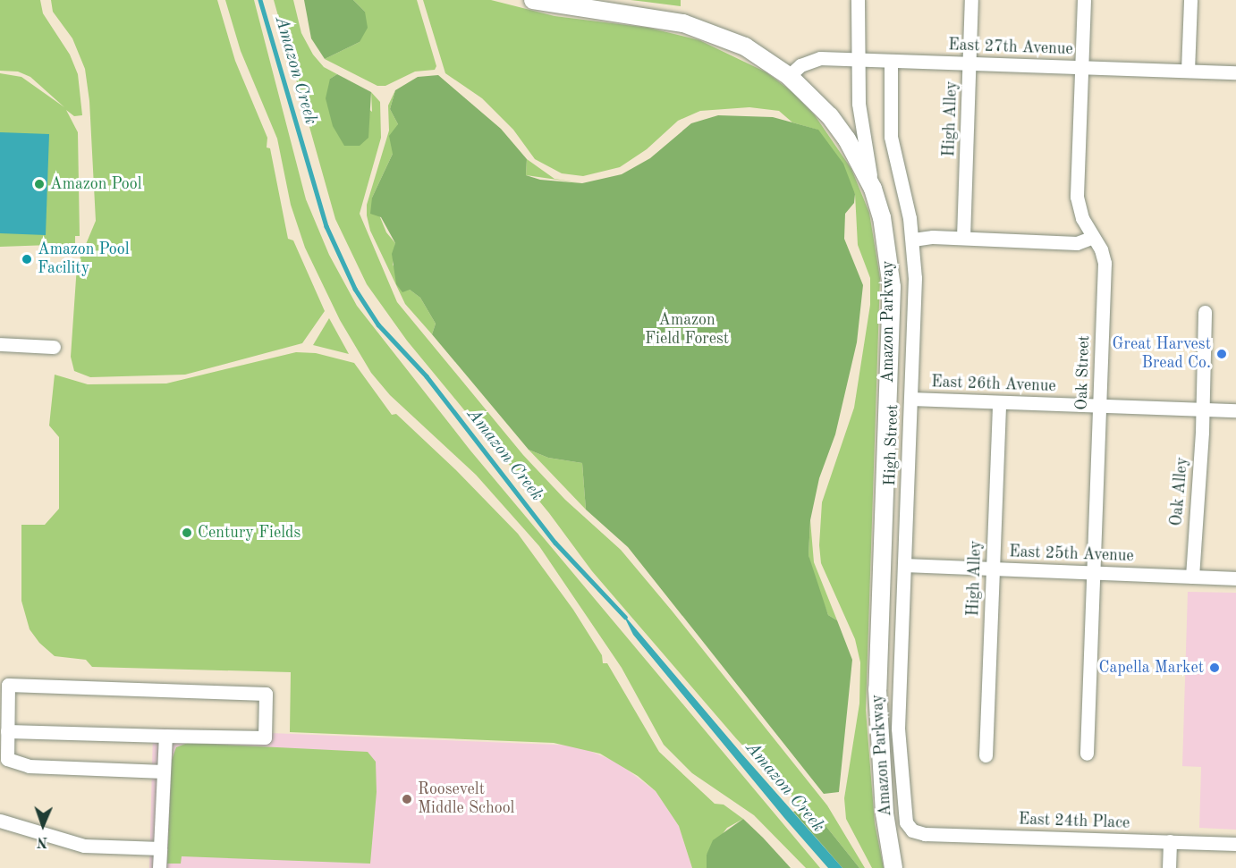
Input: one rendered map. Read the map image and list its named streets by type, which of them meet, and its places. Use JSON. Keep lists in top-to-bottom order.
{
  "streets": {
    "main road": ["Amazon Parkway"],
    "street": [
      "East 27th Avenue",
      "High Alley",
      "Oak Street",
      "East 26th Avenue",
      "High Street",
      "Oak Alley",
      "East 25th Avenue",
      "East 24th Place"
    ]
  },
  "crossings": [
    ["East 27th Avenue", "High Alley"],
    ["East 27th Avenue", "Amazon Parkway"],
    ["East 27th Avenue", "Oak Street"],
    ["East 27th Avenue", "High Street"],
    ["High Alley", "East 26th Avenue"],
    ["High Alley", "East 25th Avenue"],
    ["Oak Street", "East 26th Avenue"],
    ["Oak Street", "East 25th Avenue"],
    ["East 26th Avenue", "High Street"],
    ["East 26th Avenue", "Oak Alley"],
    ["High Street", "East 25th Avenue"],
    ["High Street", "East 24th Place"],
    ["Oak Alley", "East 25th Avenue"]
  ],
  "water": ["Amazon Creek"],
  "parks": ["Amazon Field Forest"],
  "places": [
    "Amazon Pool",
    "Amazon Pool Facility",
    "Great Harvest Bread Co.",
    "Century Fields",
    "Capella Market",
    "Roosevelt Middle School"
  ],
  "north": "bottom"
}
